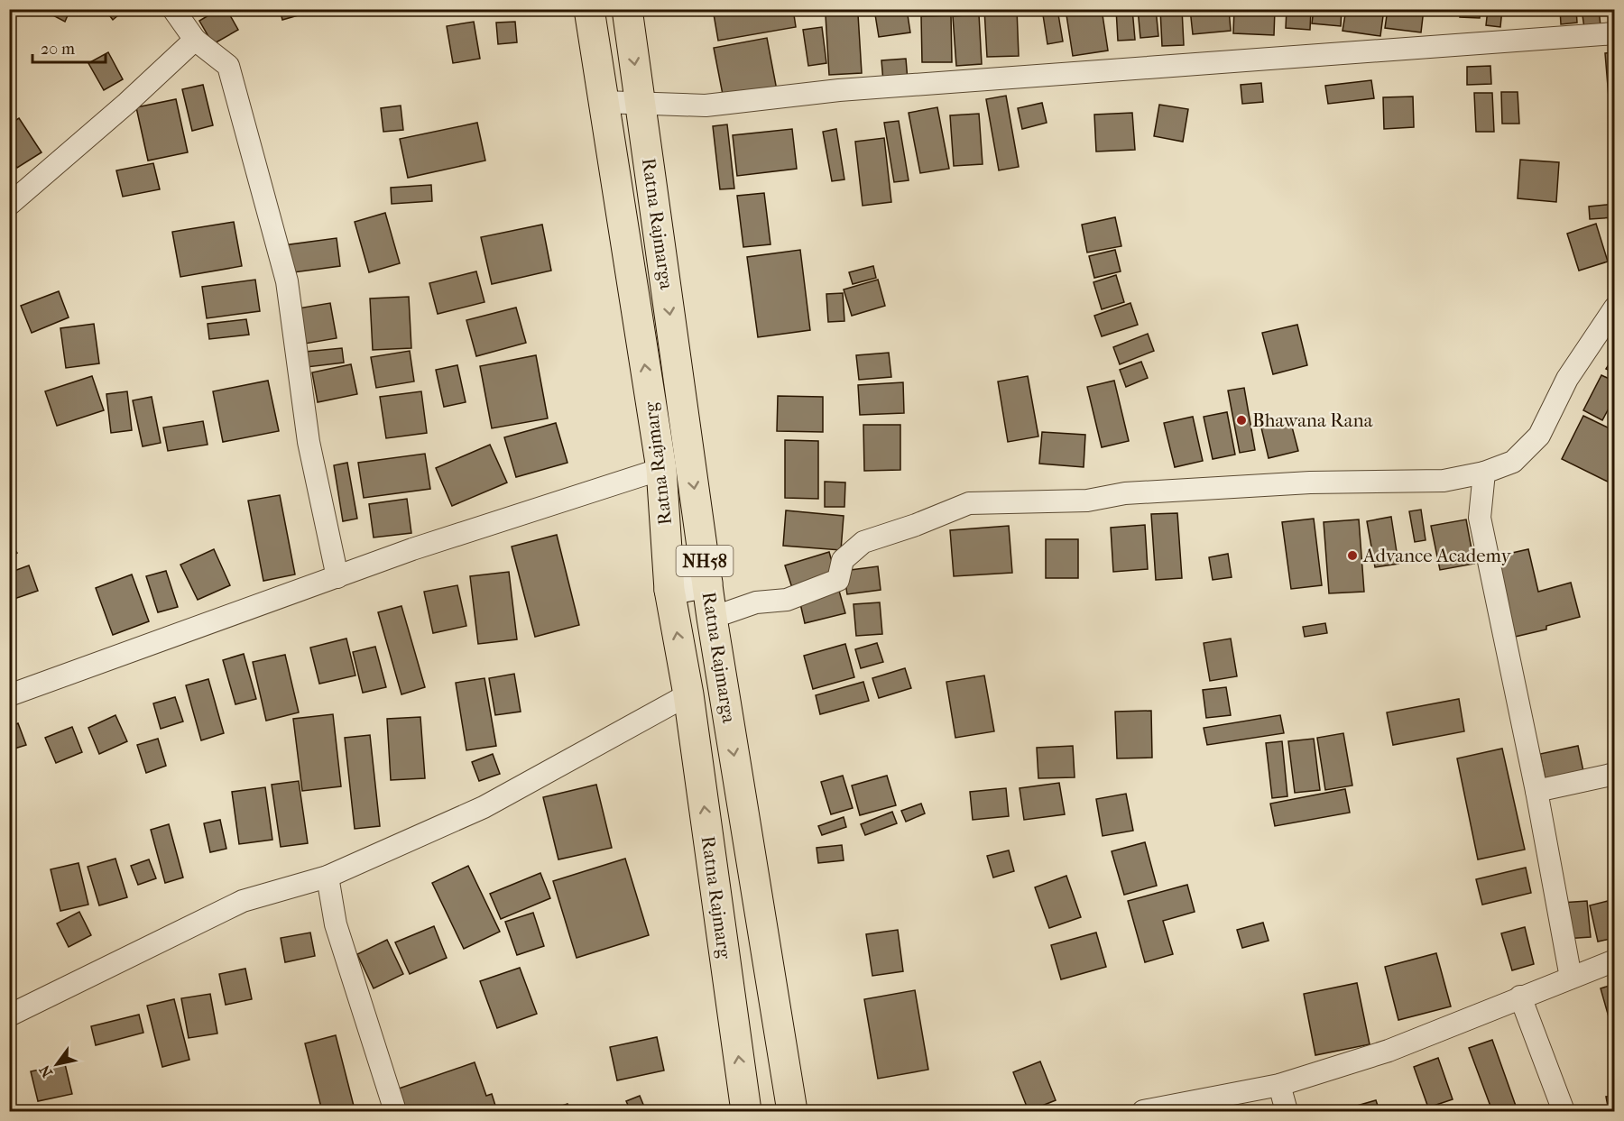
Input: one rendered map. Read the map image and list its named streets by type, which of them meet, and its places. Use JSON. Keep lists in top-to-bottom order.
{
  "streets": {
    "main road": ["Ratna Rajmarga", "Ratna Rajmarg", "NH58"]
  },
  "one_way": ["Ratna Rajmarga", "Ratna Rajmarg"],
  "places": ["Bhawana Rana", "Advance Academy"],
  "scale_bar": "20 m",
  "north": "bottom left"
}
